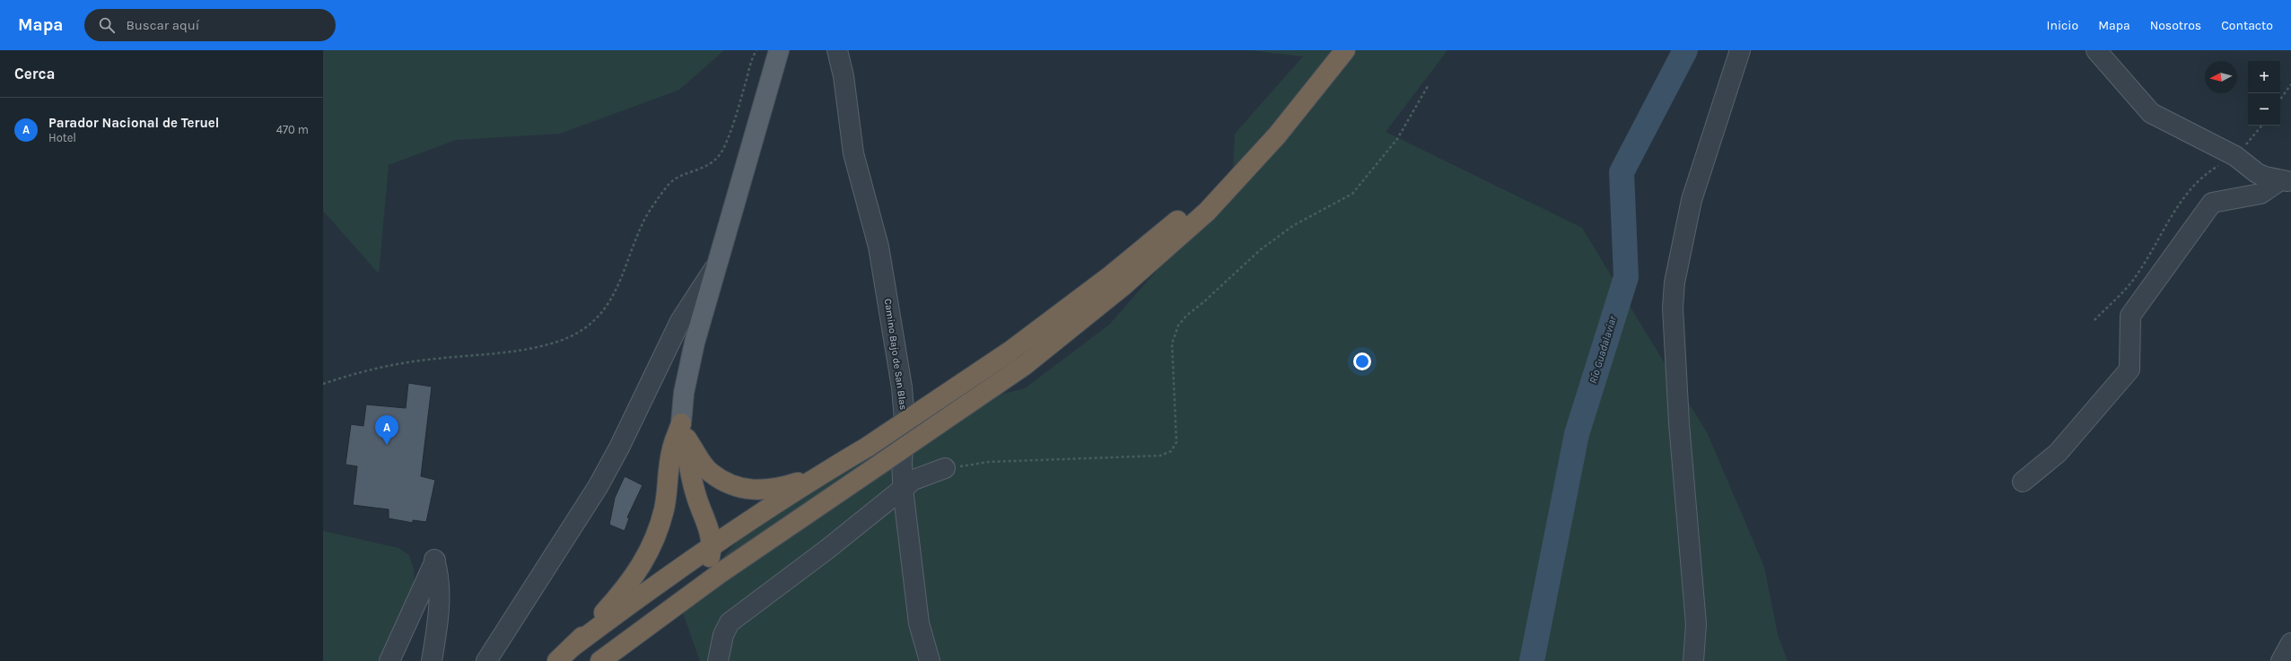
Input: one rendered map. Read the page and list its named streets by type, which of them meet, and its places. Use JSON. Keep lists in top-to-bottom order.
{
  "streets": {
    "street": ["Camino Bajo de San Blas"]
  },
  "water": ["Río Guadalaviar"],
  "north": "left",
  "page": {
    "header": "Mapa",
    "search": "Buscar aquí",
    "nav": [
      "Inicio",
      "Mapa",
      "Nosotros",
      "Contacto"
    ],
    "heading": "Cerca",
    "map_buttons": ["+", "−"],
    "list": [
      {
        "mark": "A",
        "name": "Parador Nacional de Teruel",
        "note": "Hotel",
        "value": "470 m"
      }
    ],
    "pins": "A"
  }
}
